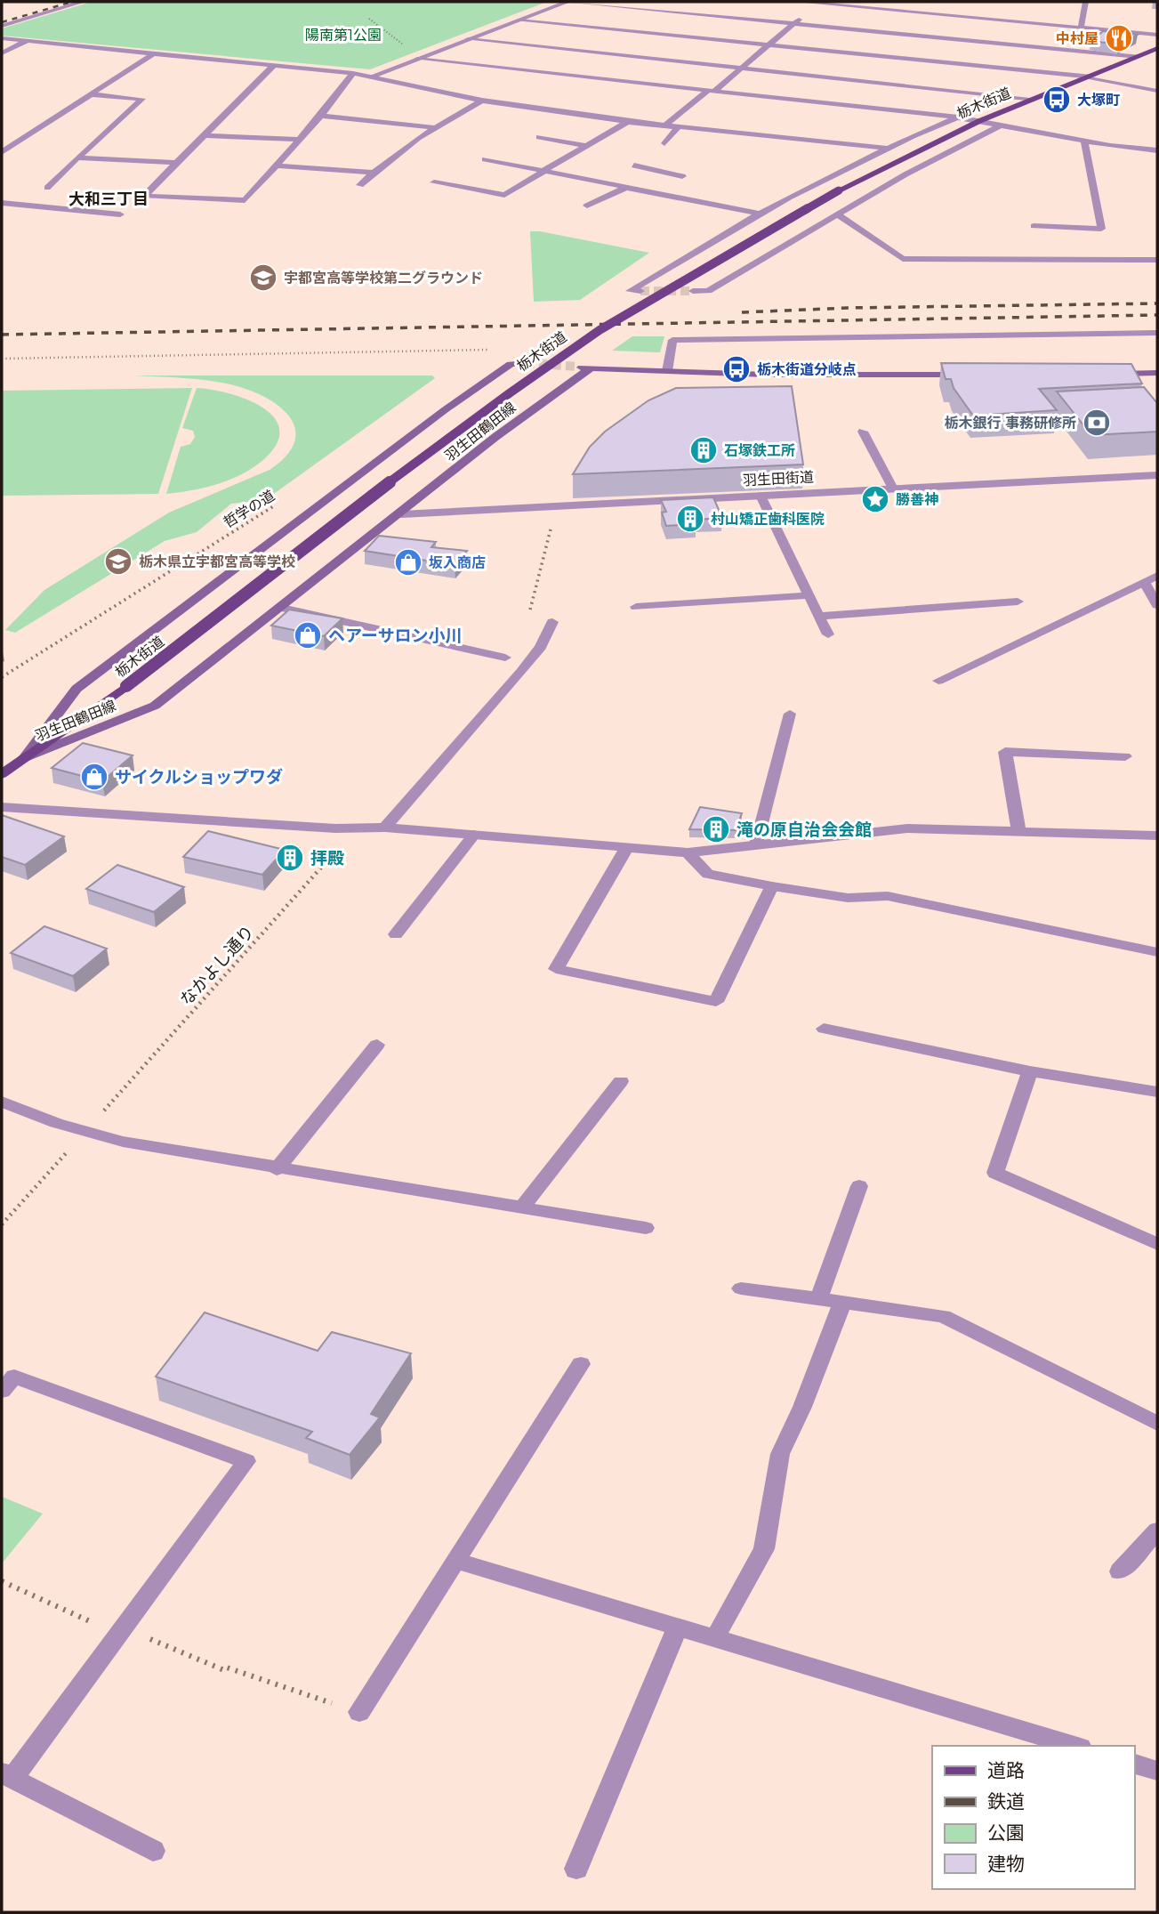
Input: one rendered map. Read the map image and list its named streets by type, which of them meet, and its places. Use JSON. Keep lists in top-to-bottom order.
{
  "streets": {
    "main road": ["栃木街道", "羽生田鶴田線"],
    "street": ["羽生田街道"],
    "path": ["哲学の道", "なかよし通り"]
  },
  "crossings": [
    ["栃木街道", "羽生田鶴田線"],
    ["羽生田鶴田線", "羽生田街道"]
  ],
  "districts": ["大和三丁目"],
  "parks": ["陽南第1公園"],
  "places": {
    "restaurant": ["中村屋"],
    "bus stop": ["大塚町", "栃木街道分岐点"],
    "school or university": ["宇都宮高等学校第二グラウンド", "栃木県立宇都宮高等学校"],
    "bank": ["栃木銀行 事務研修所"],
    "building": [
      "石塚鉄工所",
      "村山矯正歯科医院",
      "滝の原自治会会館",
      "拝殿"
    ],
    "place": ["勝善神"],
    "shop": ["坂入商店", "ヘアーサロン小川", "サイクルショップワダ"]
  },
  "legend": [
    "道路",
    "鉄道",
    "公園",
    "建物"
  ]
}
